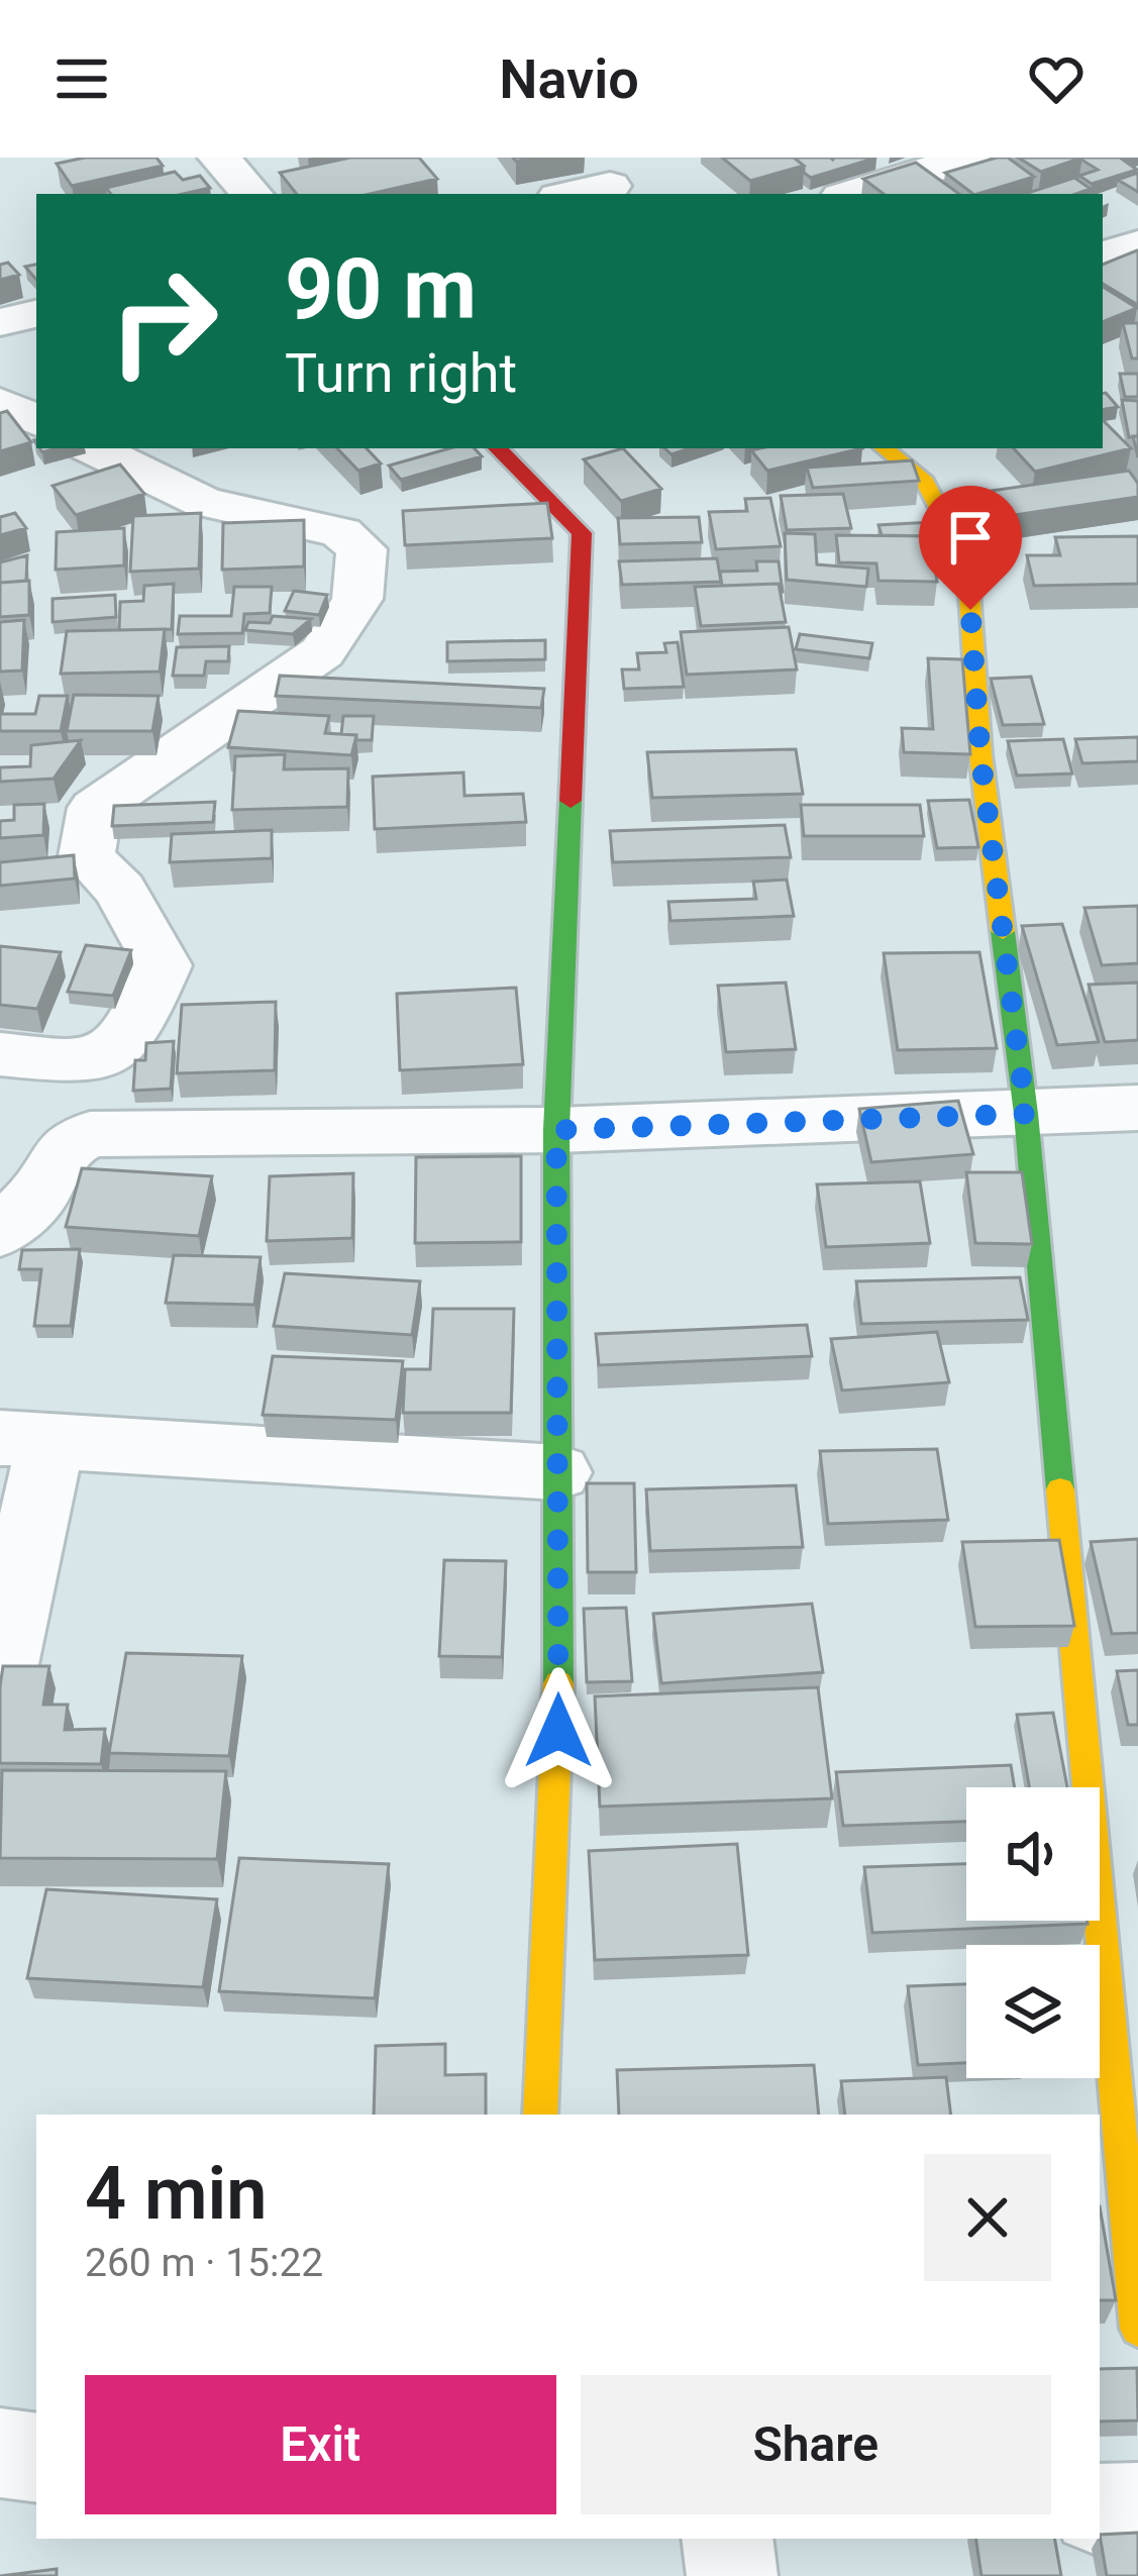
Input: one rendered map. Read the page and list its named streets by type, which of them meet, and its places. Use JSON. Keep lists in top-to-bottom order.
{
  "page": {
    "header": "Navio",
    "turn": ["90 m", "Turn right"],
    "heading": ["4 min", "260 m · 15:22"],
    "buttons": ["Exit", "Share"]
  }
}
